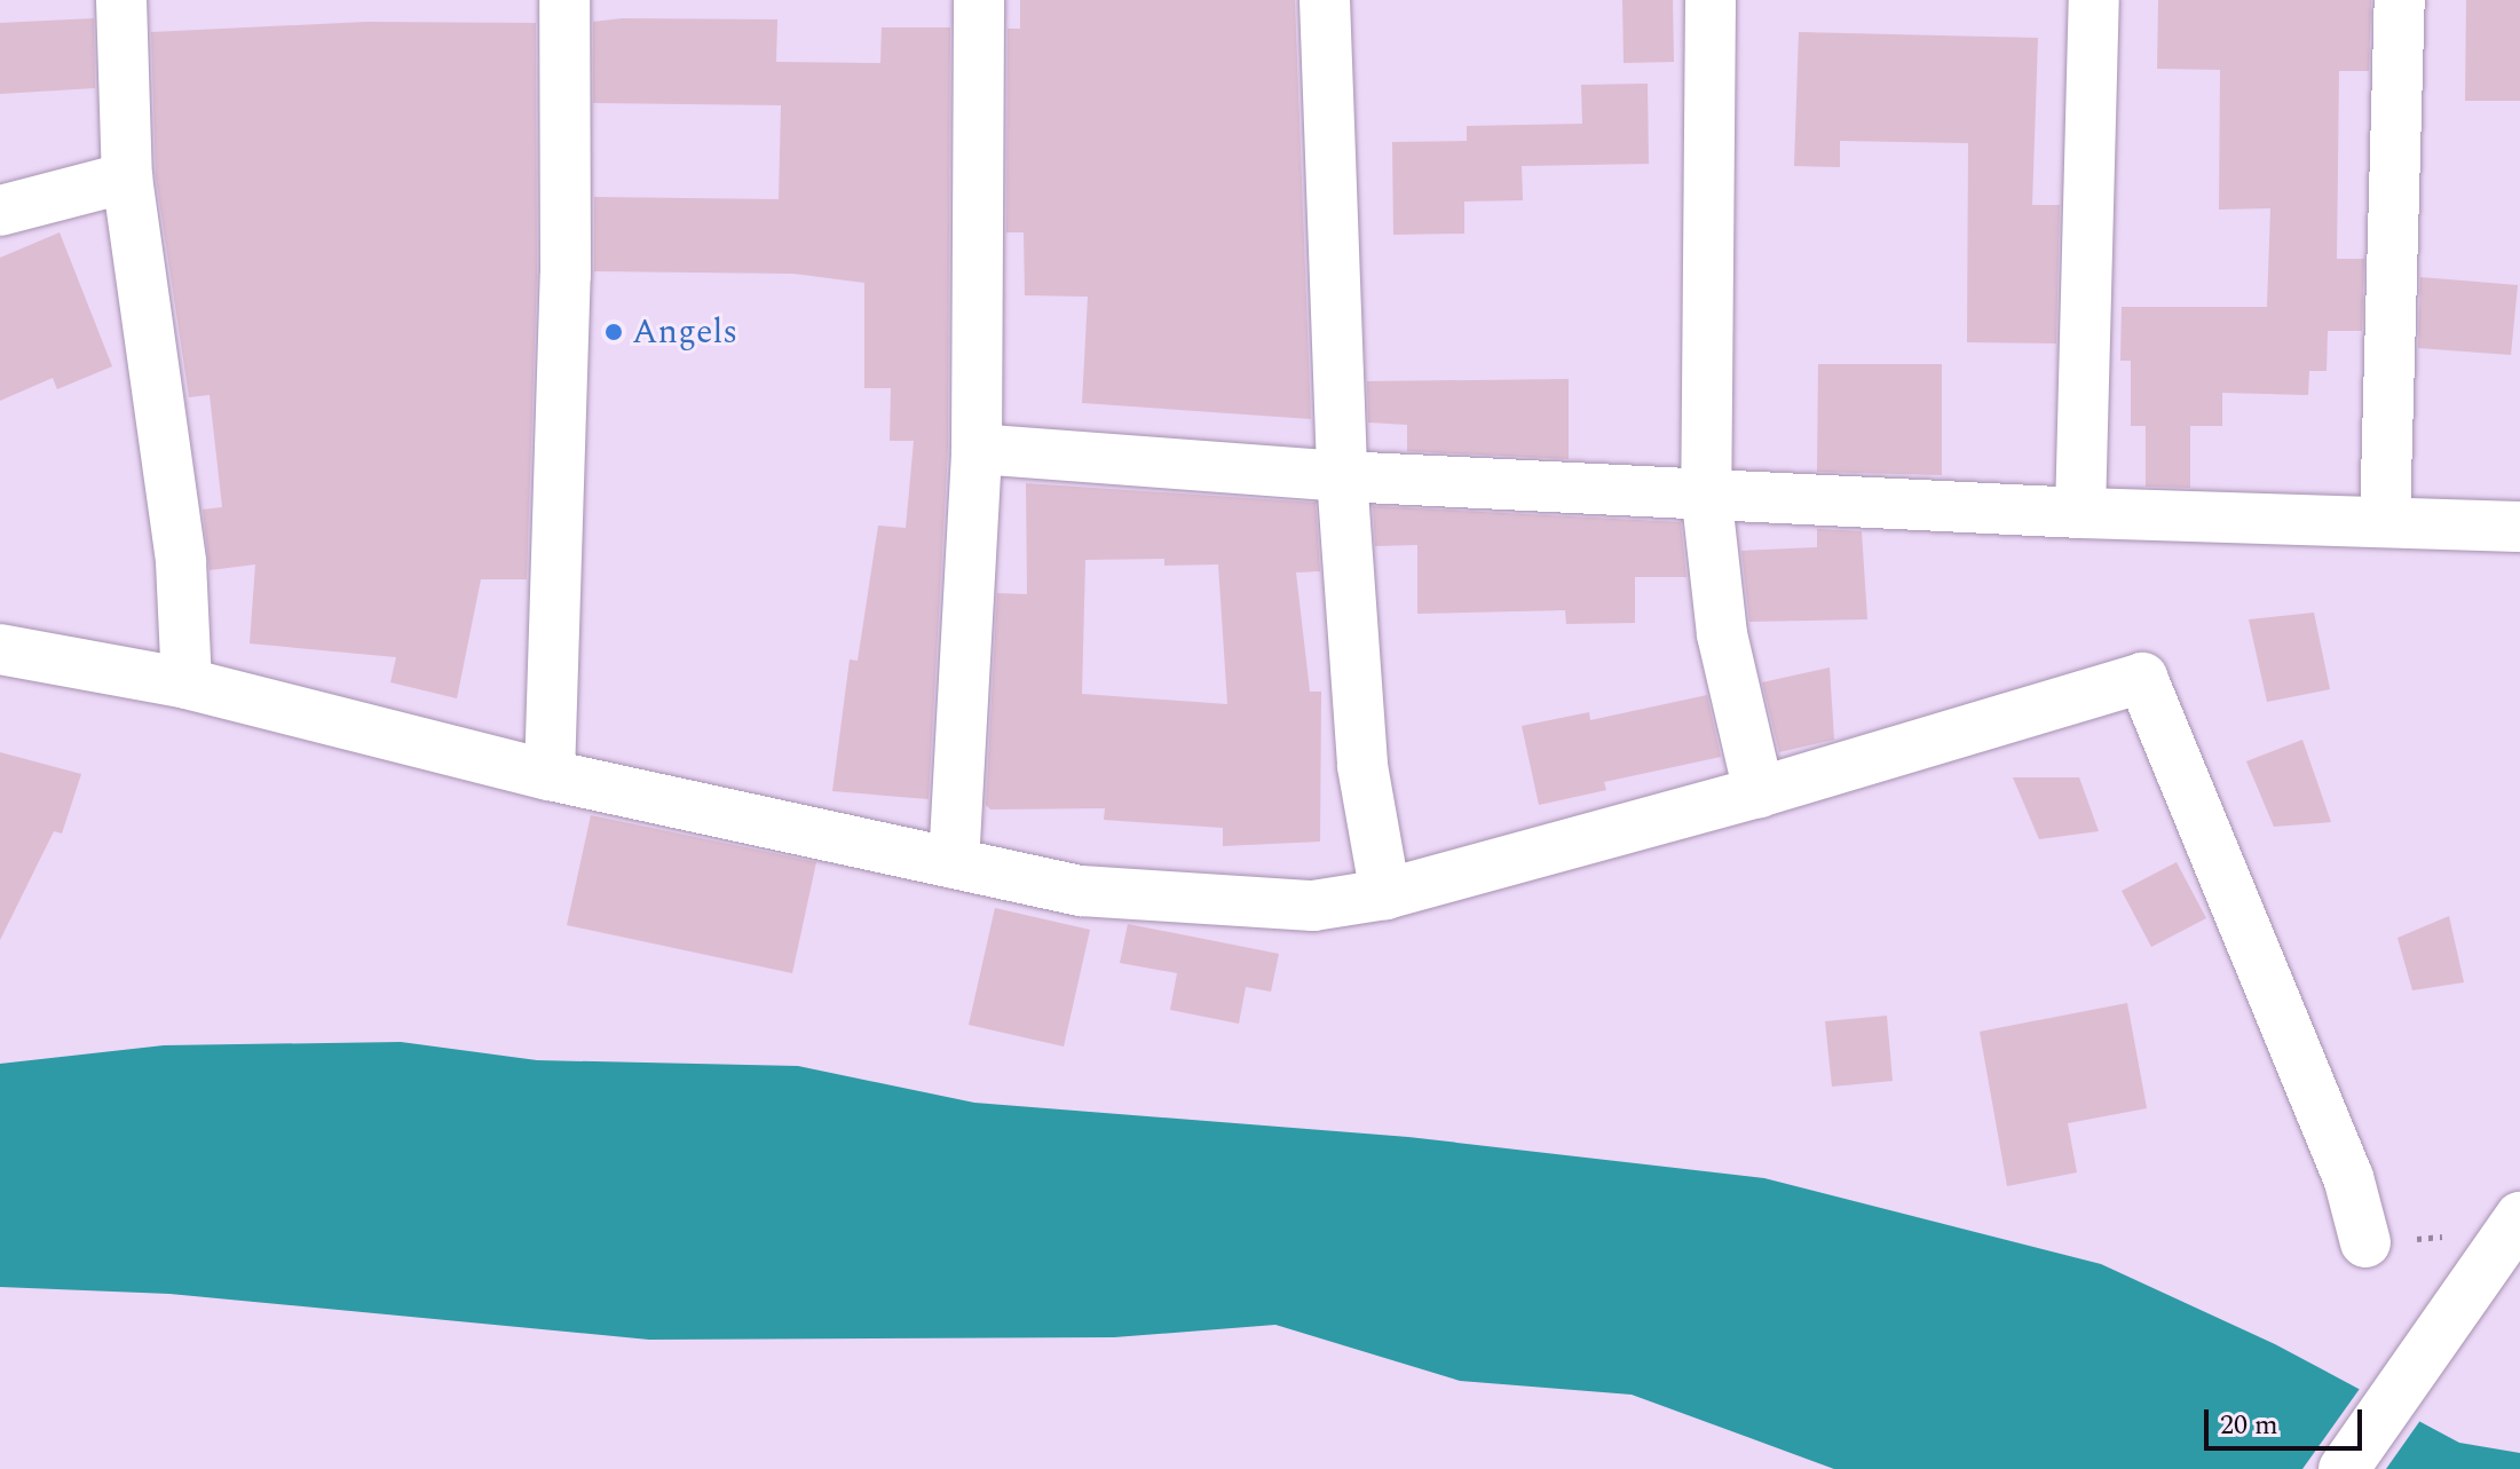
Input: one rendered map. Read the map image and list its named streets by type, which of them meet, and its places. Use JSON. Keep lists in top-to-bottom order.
{
  "places": ["Angels"],
  "scale_bar": "20 m"
}
